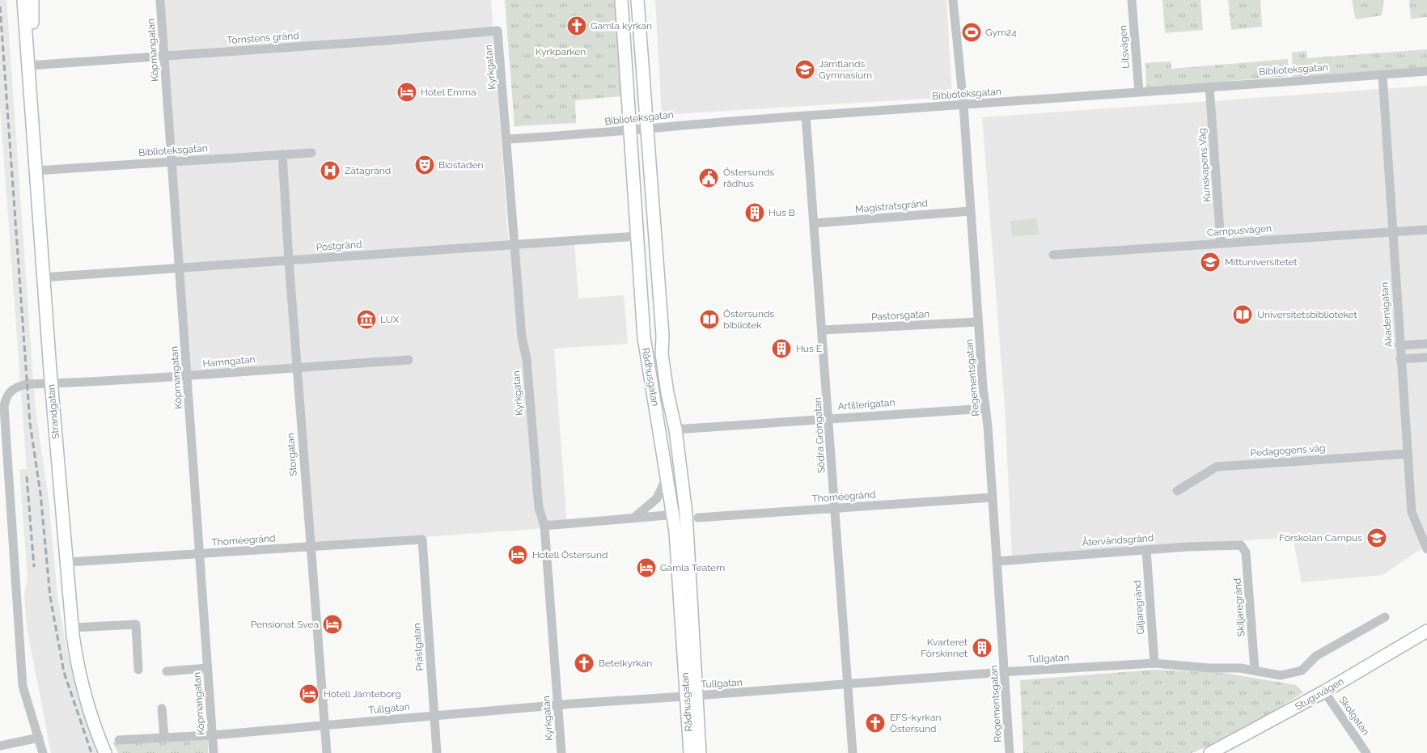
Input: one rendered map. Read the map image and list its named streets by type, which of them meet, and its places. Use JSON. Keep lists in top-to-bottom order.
{
  "streets": {
    "main road": ["Rådhusgatan", "Strandgatan", "Stuguvägen"],
    "street": [
      "Törnstens gränd",
      "Litsvägen",
      "Köpmangatan",
      "Kyrkgatan",
      "Biblioteksgatan",
      "Kunskapens Väg",
      "Magistratsgränd",
      "Campusvägen",
      "Postgränd",
      "Akademigatan",
      "Pastorsgatan",
      "Hamngatan",
      "Regementsgatan",
      "Artillerigatan",
      "Södra Gröngatan",
      "Pedagogens väg",
      "Storgatan",
      "Thoméegränd",
      "Återvändsgränd",
      "Giljaregränd",
      "Skiljaregränd",
      "Prästgatan",
      "Tullgatan",
      "Skolgatan"
    ]
  },
  "crossings": [
    ["Törnstens gränd", "Köpmangatan"],
    ["Törnstens gränd", "Kyrkgatan"],
    ["Törnstens gränd", "Strandgatan"],
    ["Litsvägen", "Biblioteksgatan"],
    ["Köpmangatan", "Biblioteksgatan"],
    ["Köpmangatan", "Postgränd"],
    ["Köpmangatan", "Hamngatan"],
    ["Köpmangatan", "Thoméegränd"],
    ["Köpmangatan", "Tullgatan"],
    ["Kyrkgatan", "Biblioteksgatan"],
    ["Kyrkgatan", "Postgränd"],
    ["Kyrkgatan", "Tullgatan"],
    ["Biblioteksgatan", "Kunskapens Väg"],
    ["Biblioteksgatan", "Akademigatan"],
    ["Biblioteksgatan", "Rådhusgatan"],
    ["Biblioteksgatan", "Regementsgatan"],
    ["Biblioteksgatan", "Strandgatan"],
    ["Biblioteksgatan", "Södra Gröngatan"],
    ["Biblioteksgatan", "Storgatan"],
    ["Kunskapens Väg", "Campusvägen"],
    ["Magistratsgränd", "Regementsgatan"],
    ["Magistratsgränd", "Södra Gröngatan"],
    ["Campusvägen", "Akademigatan"],
    ["Postgränd", "Rådhusgatan"],
    ["Postgränd", "Strandgatan"],
    ["Postgränd", "Storgatan"],
    ["Akademigatan", "Pedagogens väg"],
    ["Pastorsgatan", "Regementsgatan"],
    ["Pastorsgatan", "Södra Gröngatan"],
    ["Hamngatan", "Strandgatan"],
    ["Hamngatan", "Storgatan"],
    ["Rådhusgatan", "Artillerigatan"],
    ["Rådhusgatan", "Tullgatan"],
    ["Regementsgatan", "Artillerigatan"],
    ["Regementsgatan", "Thoméegränd"],
    ["Regementsgatan", "Återvändsgränd"],
    ["Regementsgatan", "Tullgatan"],
    ["Artillerigatan", "Södra Gröngatan"],
    ["Strandgatan", "Thoméegränd"],
    ["Södra Gröngatan", "Thoméegränd"],
    ["Södra Gröngatan", "Tullgatan"],
    ["Storgatan", "Thoméegränd"],
    ["Storgatan", "Tullgatan"],
    ["Thoméegränd", "Prästgatan"],
    ["Återvändsgränd", "Giljaregränd"],
    ["Återvändsgränd", "Skiljaregränd"],
    ["Giljaregränd", "Tullgatan"],
    ["Skiljaregränd", "Tullgatan"],
    ["Prästgatan", "Tullgatan"],
    ["Stuguvägen", "Skolgatan"]
  ],
  "parks": ["Kyrkparken"],
  "places": {
    "church": ["Gamla kyrkan", "Betelkyrkan", "EFS-kyrkan Östersund"],
    "sports": ["Gym24"],
    "school or university": ["Jämtlands Gymnasium", "Mittuniversitetet", "Förskolan Campus"],
    "hotel": [
      "Hotel Emma",
      "Hotell Östersund",
      "Gamla Teatern",
      "Pensionat Svea",
      "Hotell Jämteborg"
    ],
    "theatre": ["Biostaden"],
    "hospital": ["Zätagränd"],
    "public building": ["Östersunds rådhus"],
    "building": ["Hus B", "Hus E", "Kvarteret Förskinnet"],
    "library": ["Universitetsbiblioteket", "Östersunds bibliotek"],
    "museum": ["LUX"]
  }
}
